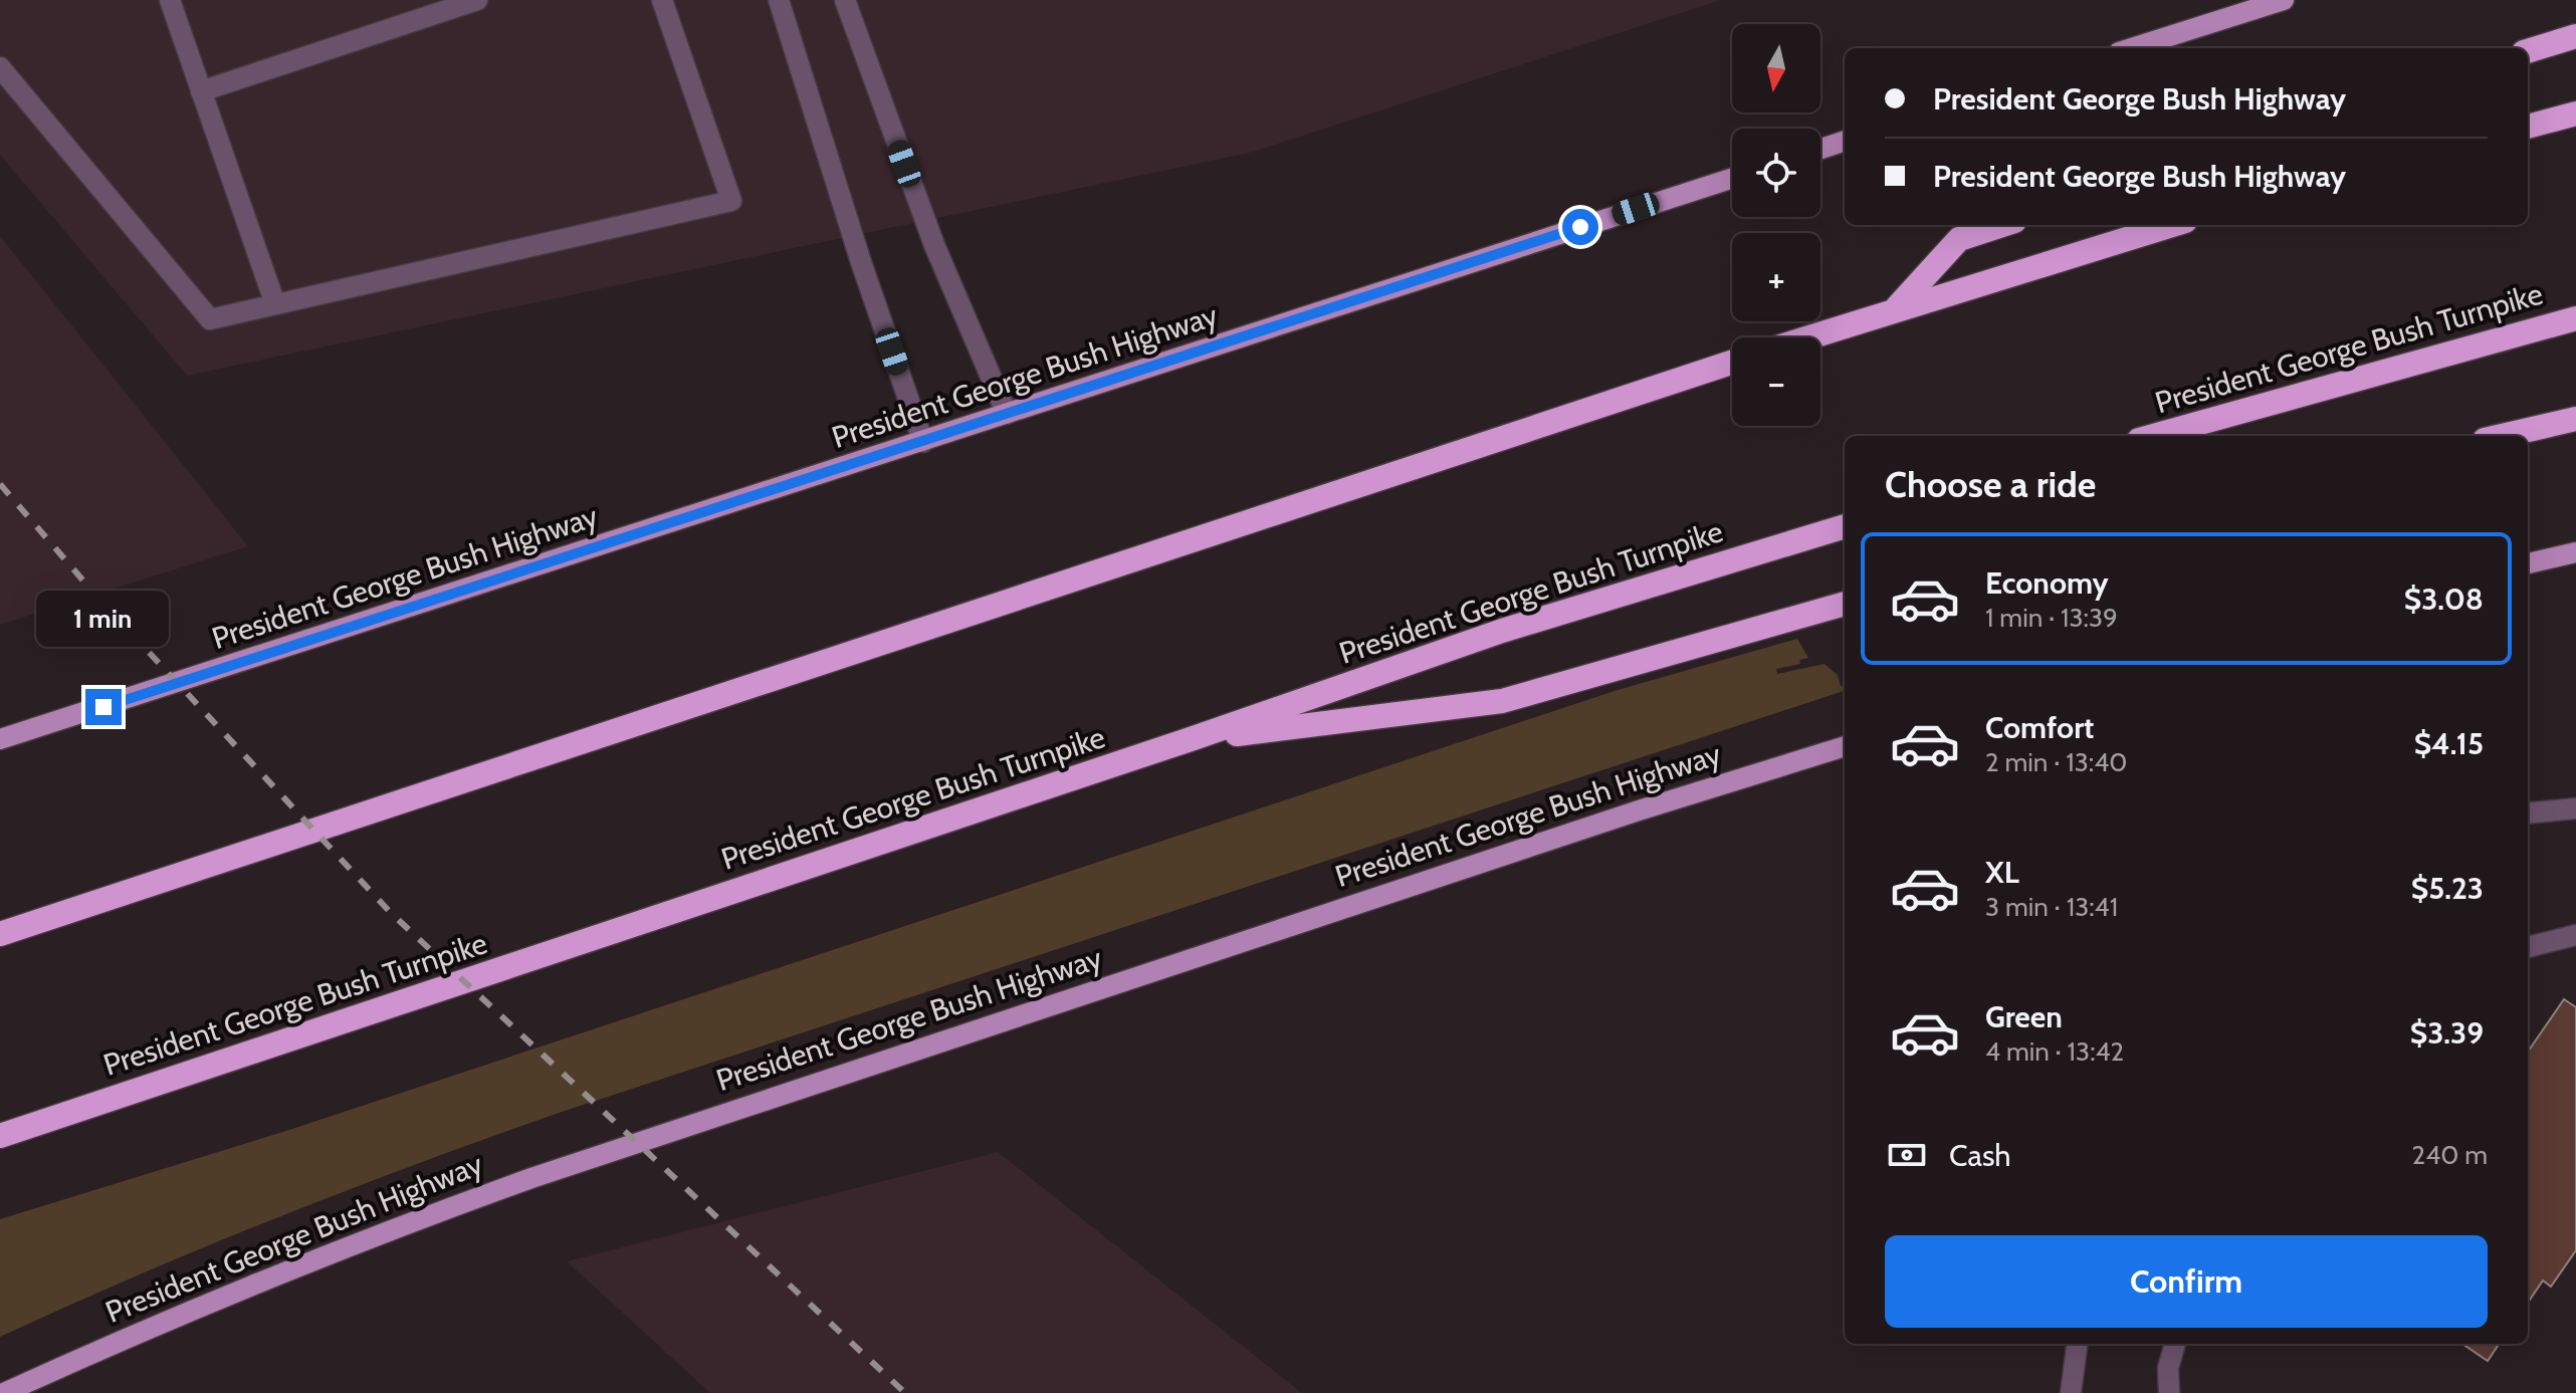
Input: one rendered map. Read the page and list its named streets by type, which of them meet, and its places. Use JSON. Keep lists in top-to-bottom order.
{
  "streets": {
    "highway": ["President George Bush Turnpike"],
    "main road": ["President George Bush Highway"]
  },
  "north": "bottom",
  "page": {
    "map_buttons": ["+", "−"],
    "banner": ["President George Bush Highway", "President George Bush Highway"],
    "heading": "Choose a ride",
    "list": [
      {
        "name": "Economy",
        "note": "1 min · 13:39",
        "value": "$3.08"
      },
      {
        "name": "Comfort",
        "note": "2 min · 13:40",
        "value": "$4.15"
      },
      {
        "name": "XL",
        "note": "3 min · 13:41",
        "value": "$5.23"
      },
      {
        "name": "Green",
        "note": "4 min · 13:42",
        "value": "$3.39"
      }
    ],
    "bubble": "1 min",
    "pay": ["Cash", "240 m"],
    "buttons": "Confirm"
  }
}
